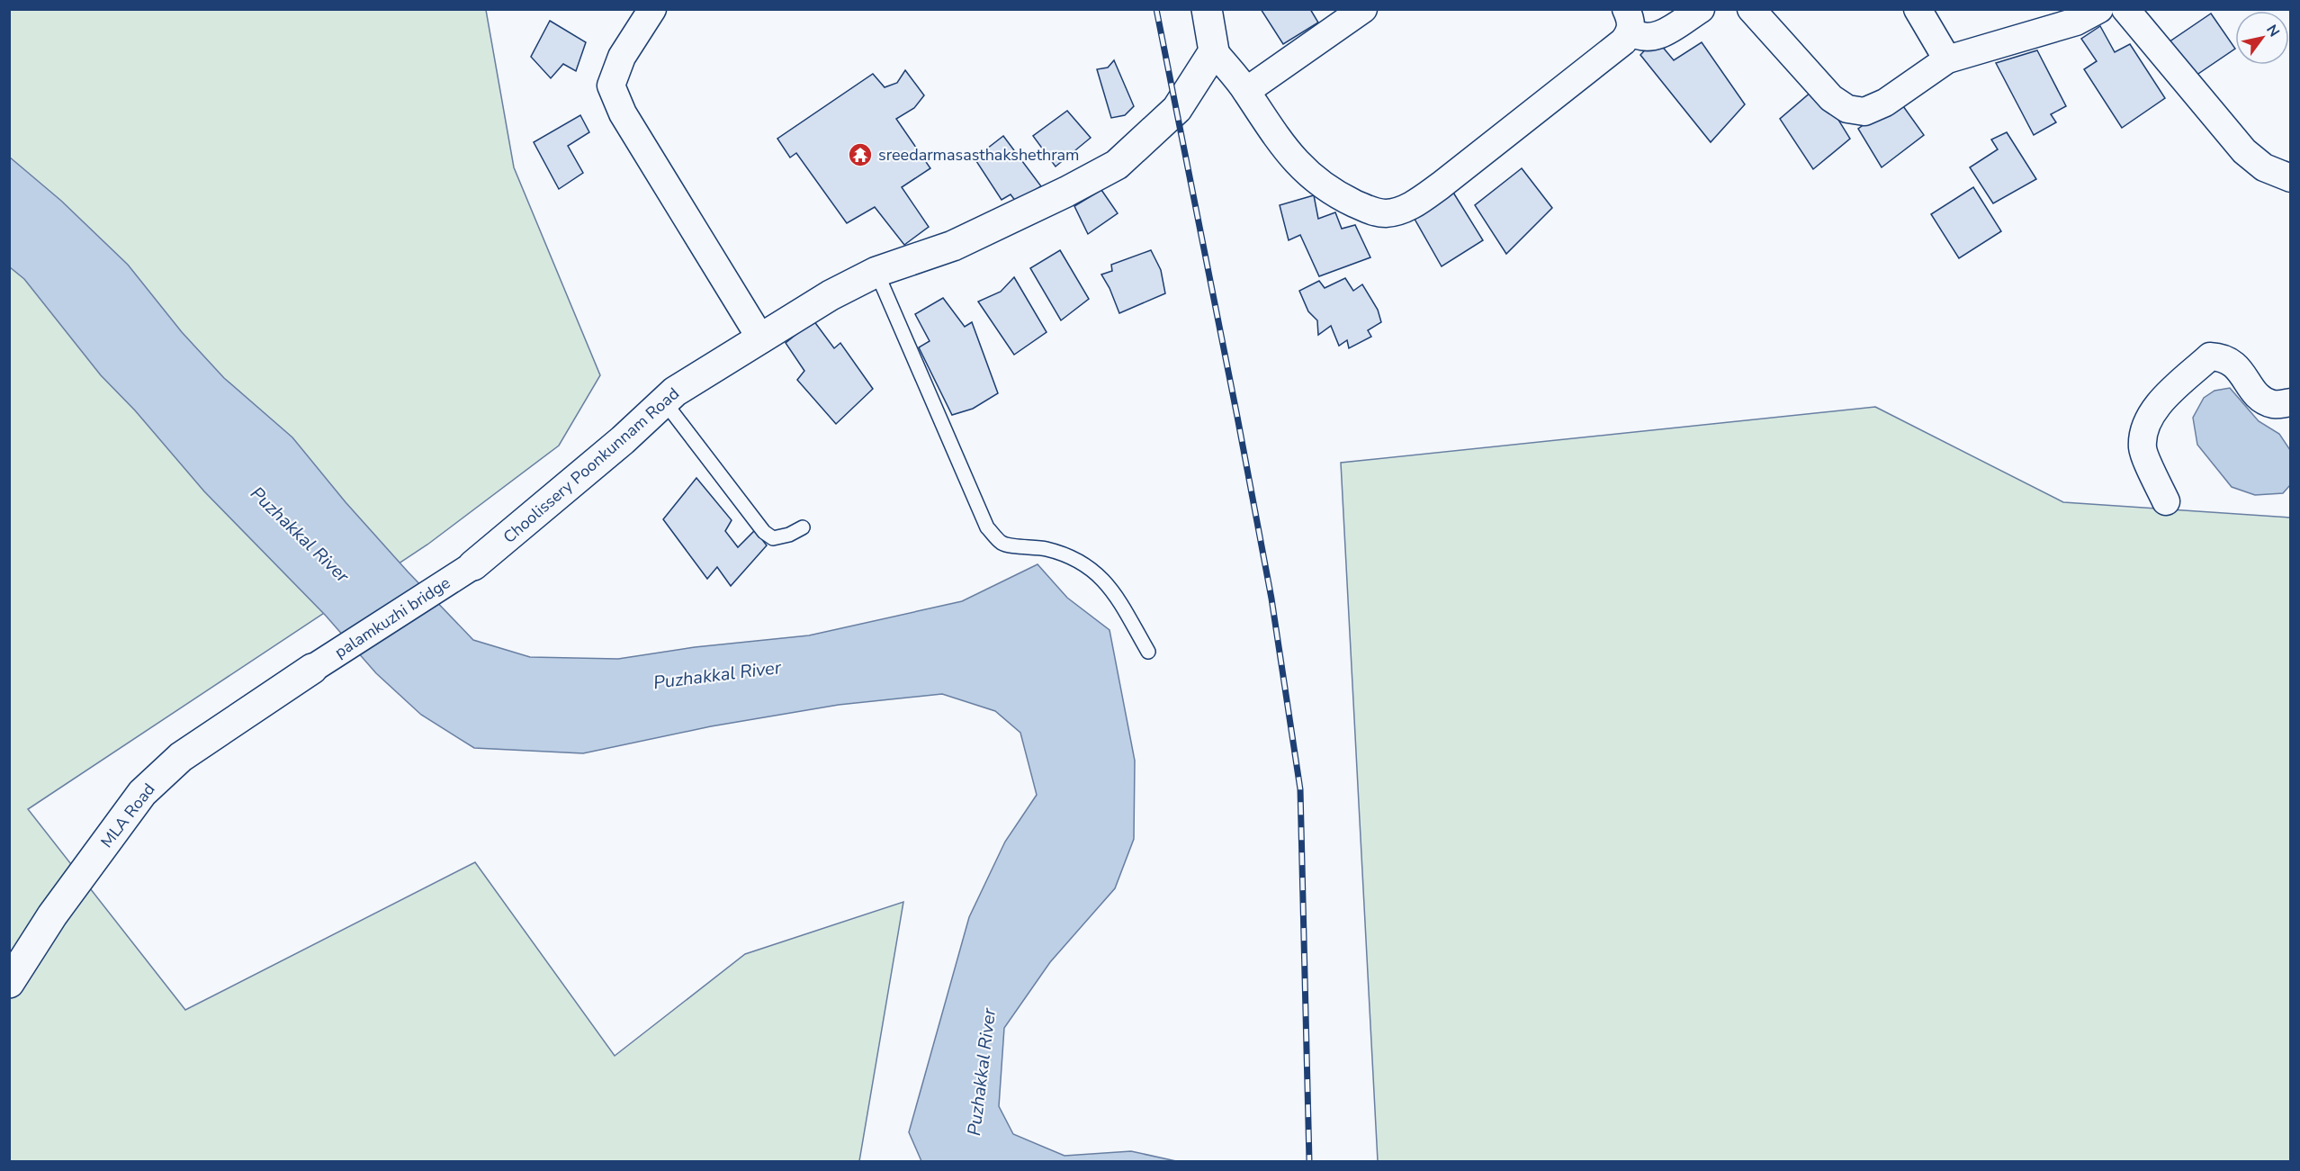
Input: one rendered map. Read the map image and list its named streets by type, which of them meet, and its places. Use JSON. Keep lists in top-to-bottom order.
{
  "streets": {
    "street": ["Choolissery Poonkunnam Road", "palamkuzhi bridge", "MLA Road"]
  },
  "crossings": [
    ["Choolissery Poonkunnam Road", "palamkuzhi bridge"],
    ["palamkuzhi bridge", "MLA Road"]
  ],
  "water": ["Puzhakkal River"],
  "places": {
    "temple": ["sreedarmasasthakshethram"]
  },
  "north": "top right"
}
